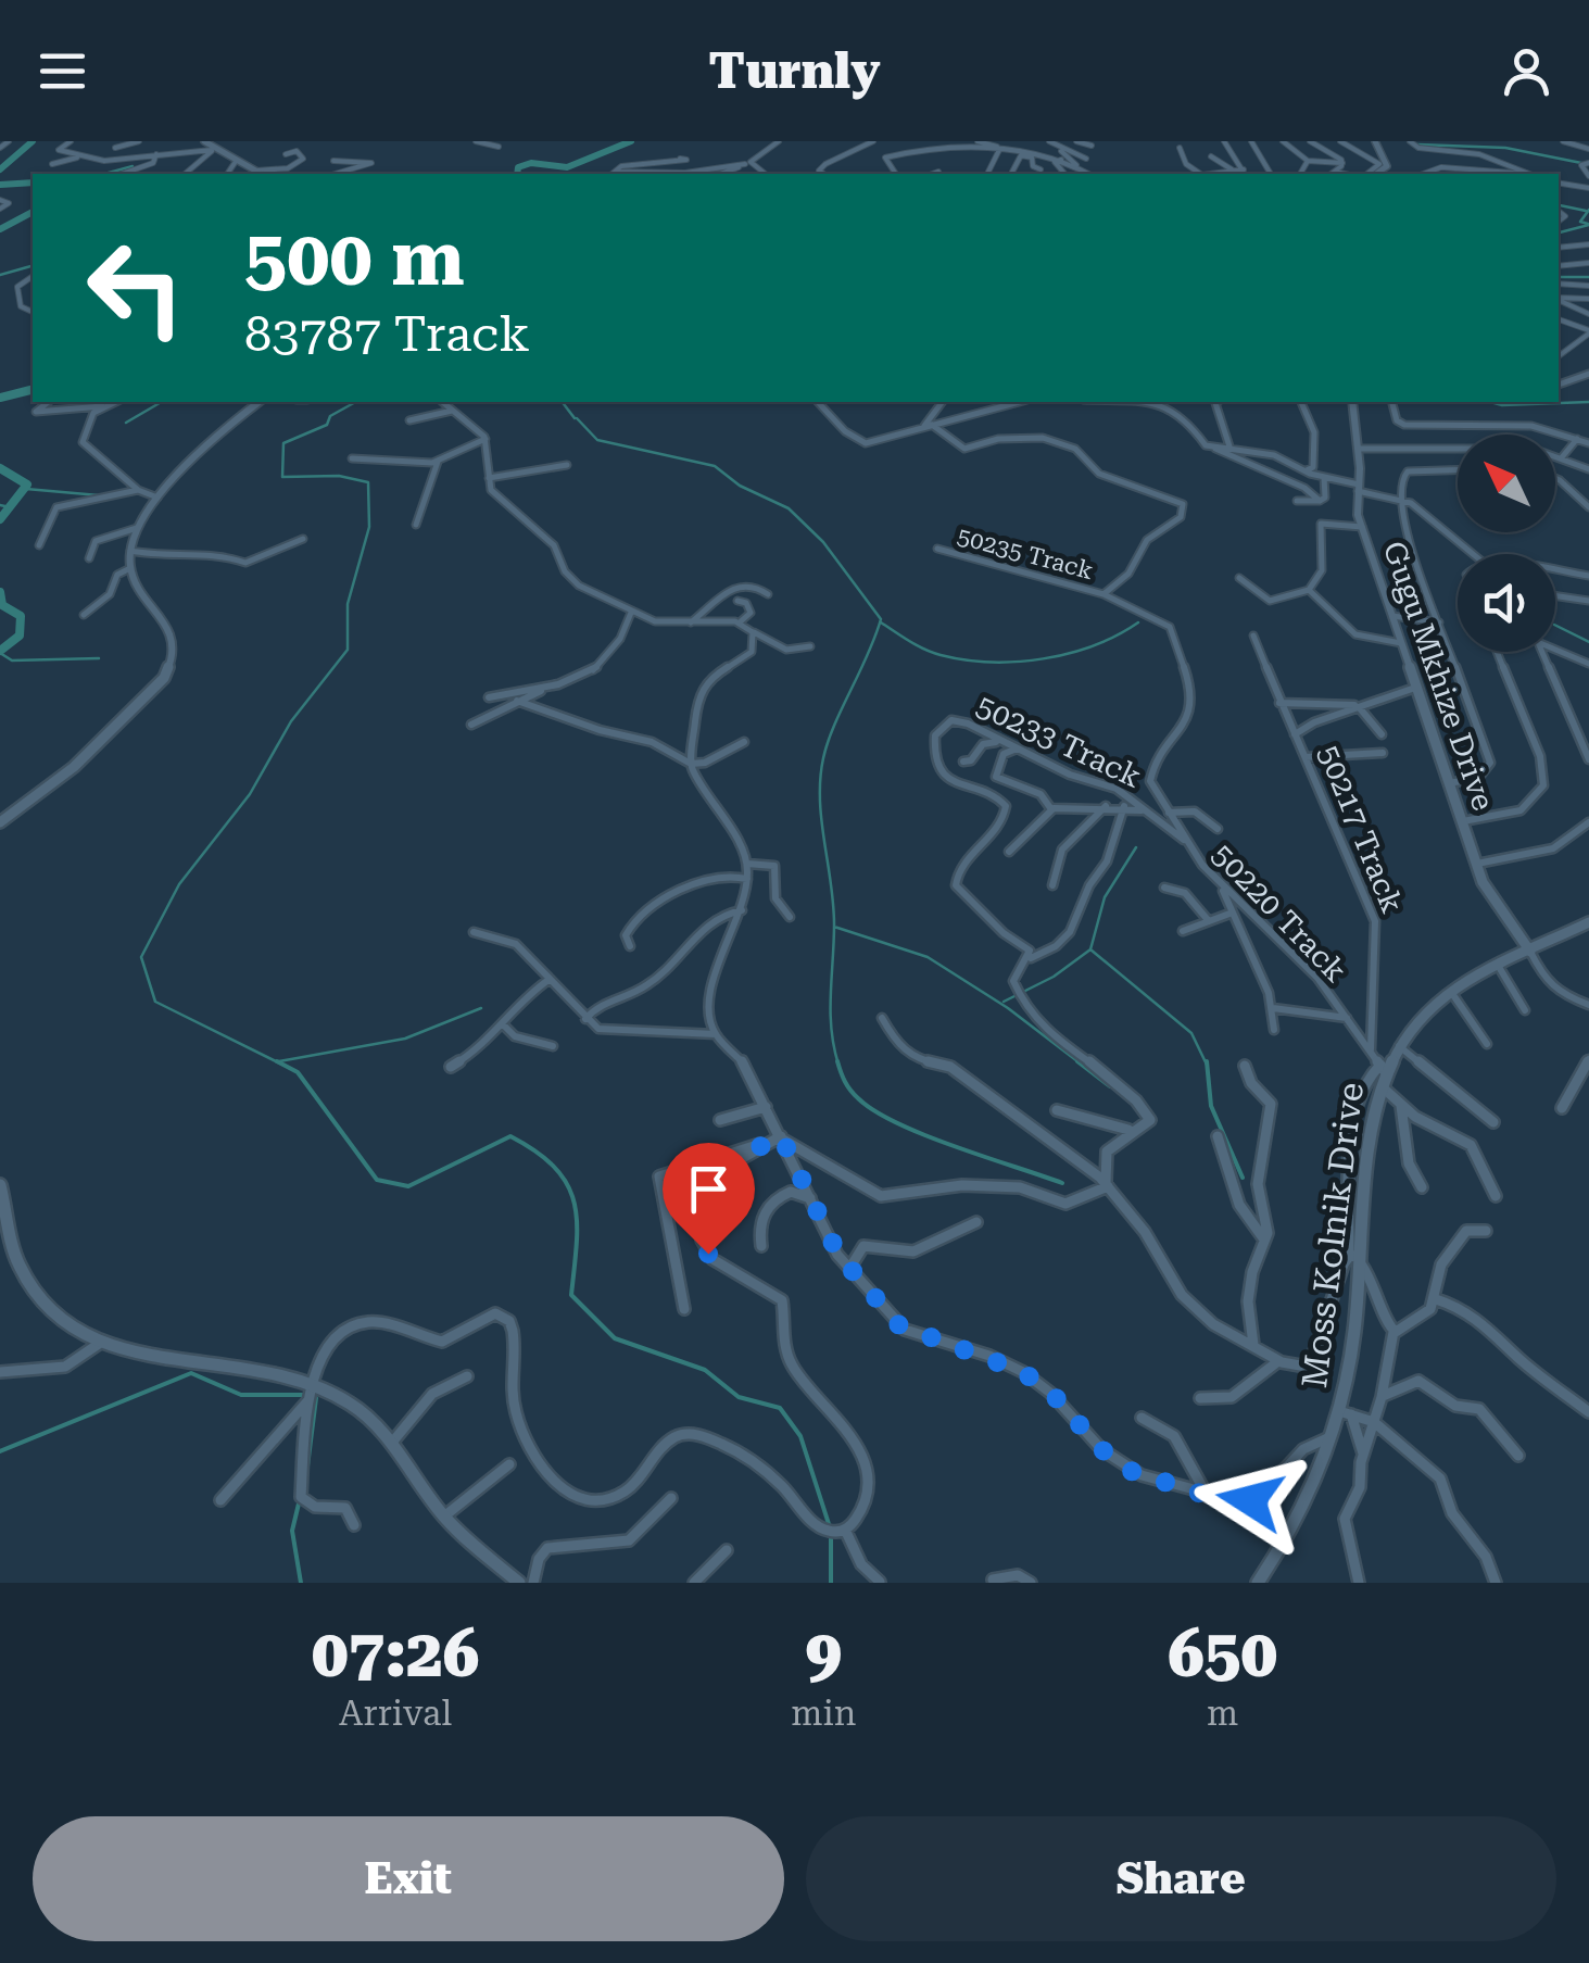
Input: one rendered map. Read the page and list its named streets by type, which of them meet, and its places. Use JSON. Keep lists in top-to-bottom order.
{
  "streets": {
    "street": [
      "50235 Track",
      "Gugu Mkhize Drive",
      "50233 Track",
      "50217 Track",
      "50220 Track",
      "Moss Kolnik Drive"
    ]
  },
  "crossings": [
    ["50235 Track", "50220 Track"],
    ["Gugu Mkhize Drive", "Moss Kolnik Drive"],
    ["50233 Track", "50220 Track"],
    ["50217 Track", "50220 Track"],
    ["50220 Track", "Moss Kolnik Drive"]
  ],
  "north": "top left",
  "page": {
    "header": "Turnly",
    "turn": ["500 m", "83787 Track"],
    "eta": [
      "07:26",
      "Arrival",
      "9",
      "min",
      "650",
      "m"
    ],
    "buttons": ["Exit", "Share"]
  }
}
